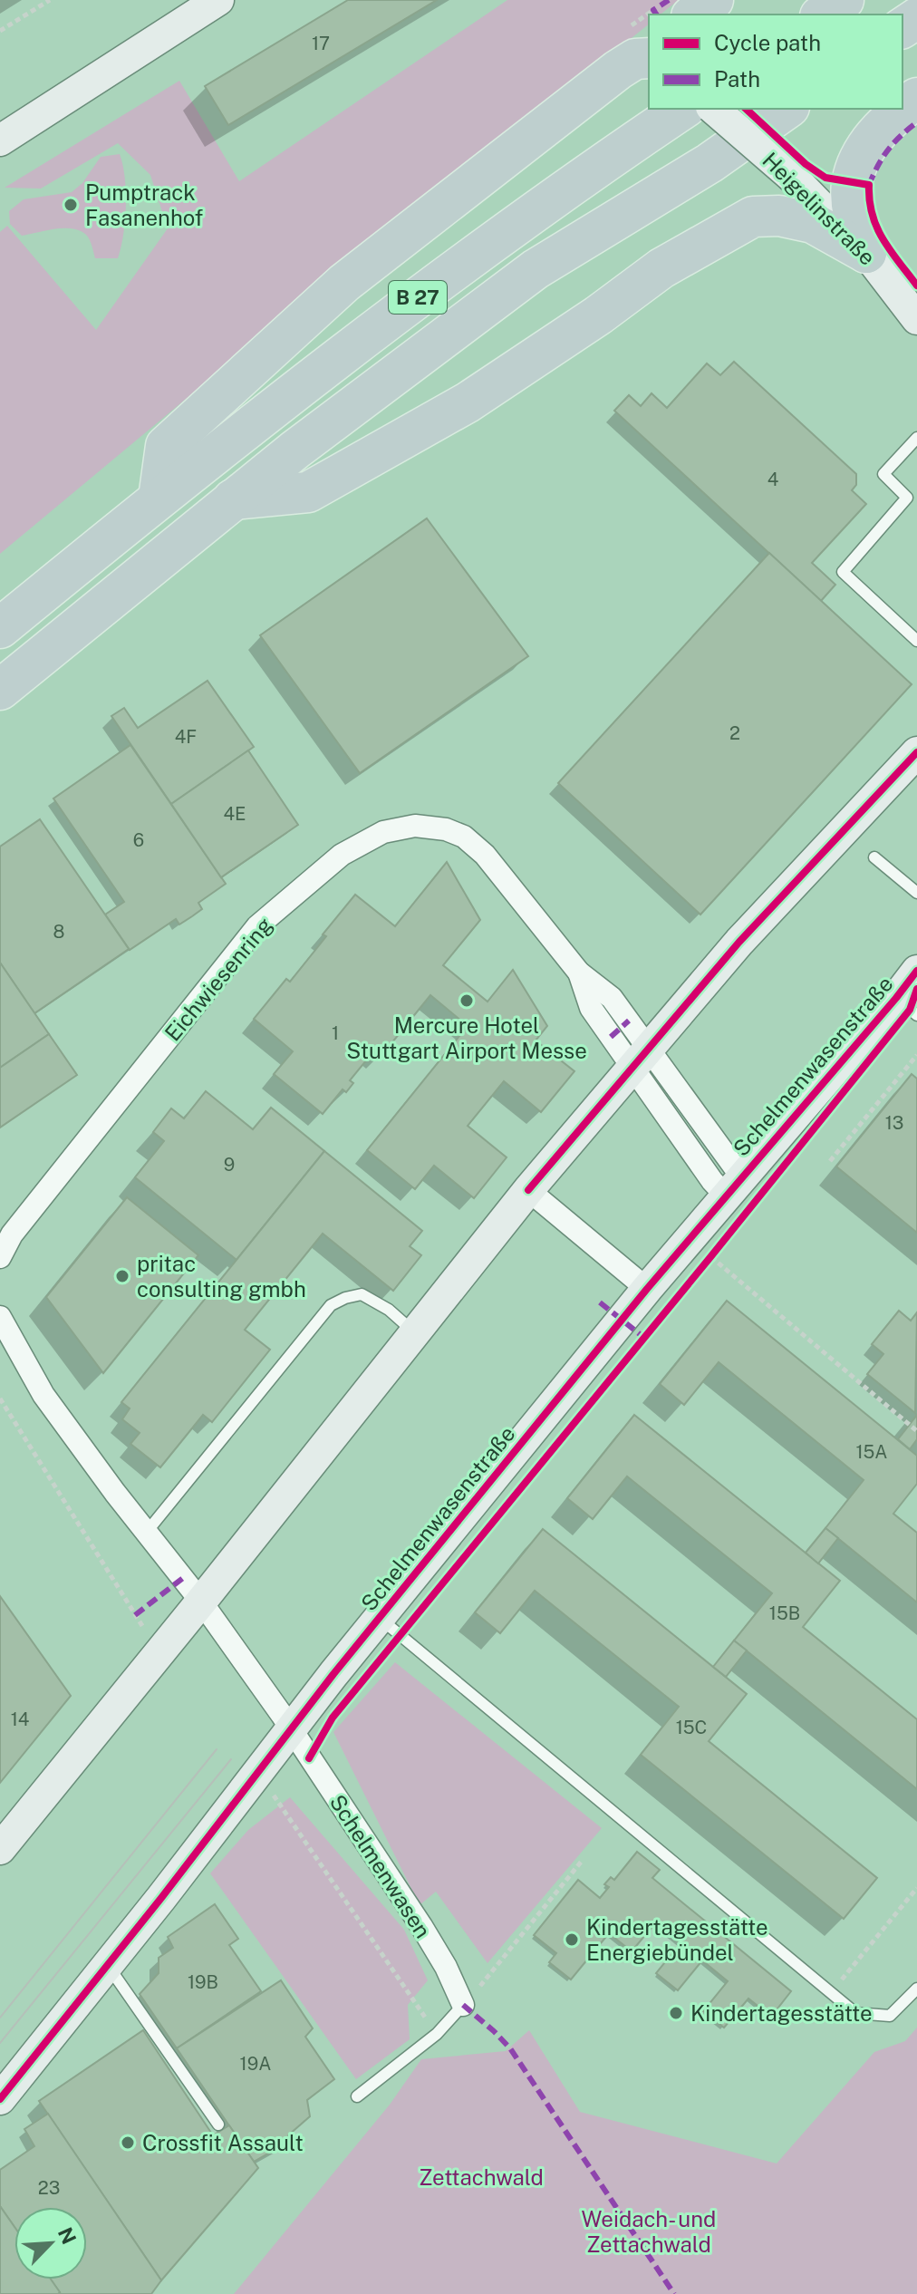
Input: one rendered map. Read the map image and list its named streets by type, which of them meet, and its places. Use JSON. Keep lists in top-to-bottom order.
{
  "streets": {
    "highway": ["B 27"],
    "street": [
      "Heigelinstraße",
      "Eichwiesenring",
      "Schelmenwasenstraße",
      "Schelmenwasen"
    ]
  },
  "crossings": [
    ["Eichwiesenring", "Schelmenwasenstraße"],
    ["Schelmenwasenstraße", "Schelmenwasen"]
  ],
  "parks": ["Zettachwald", "Weidach- und Zettachwald"],
  "places": [
    "Pumptrack Fasanenhof",
    "Mercure Hotel Stuttgart Airport Messe",
    "pritac consulting gmbh",
    "Kindertagesstätte Energiebündel",
    "Kindertagesstätte",
    "Crossfit Assault"
  ],
  "house_numbers": [
    "17",
    "4",
    "2",
    "4F",
    "4E",
    "6",
    "8",
    "1",
    "13",
    "9",
    "15A",
    "15B",
    "14",
    "15C",
    "19B",
    "19A",
    "23"
  ],
  "legend": ["Cycle path", "Path"],
  "north": "top right"
}
